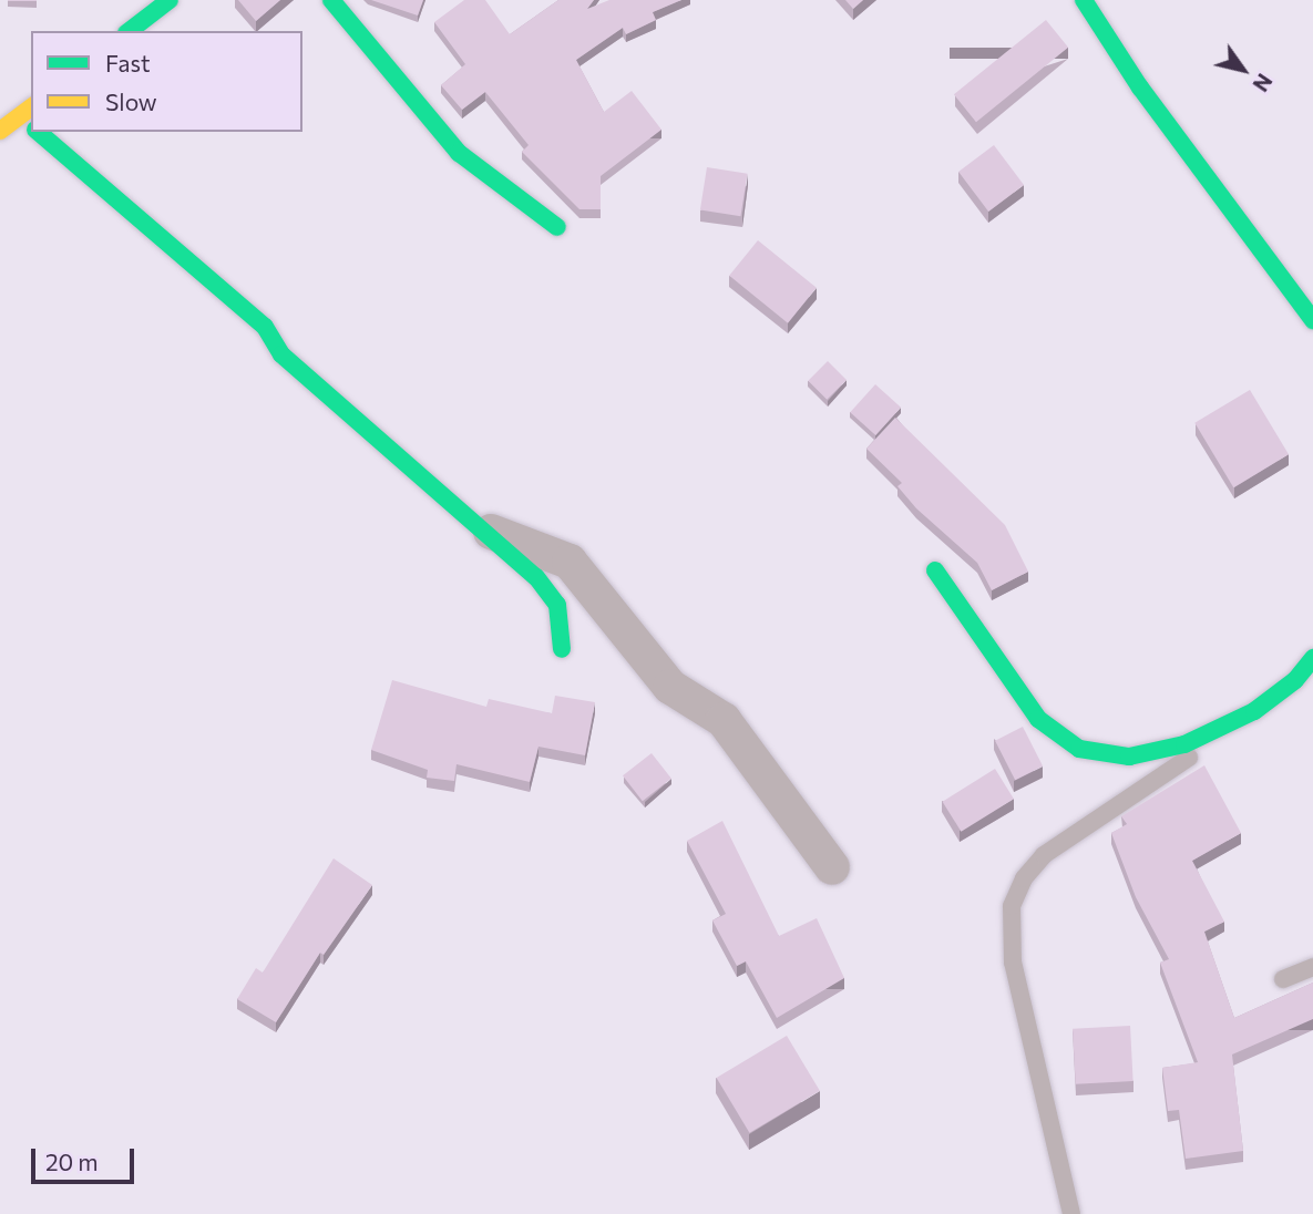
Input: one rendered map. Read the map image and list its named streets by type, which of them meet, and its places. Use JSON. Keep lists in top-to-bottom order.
{
  "legend": ["Fast", "Slow"],
  "scale_bar": "20 m",
  "north": "bottom right"
}
